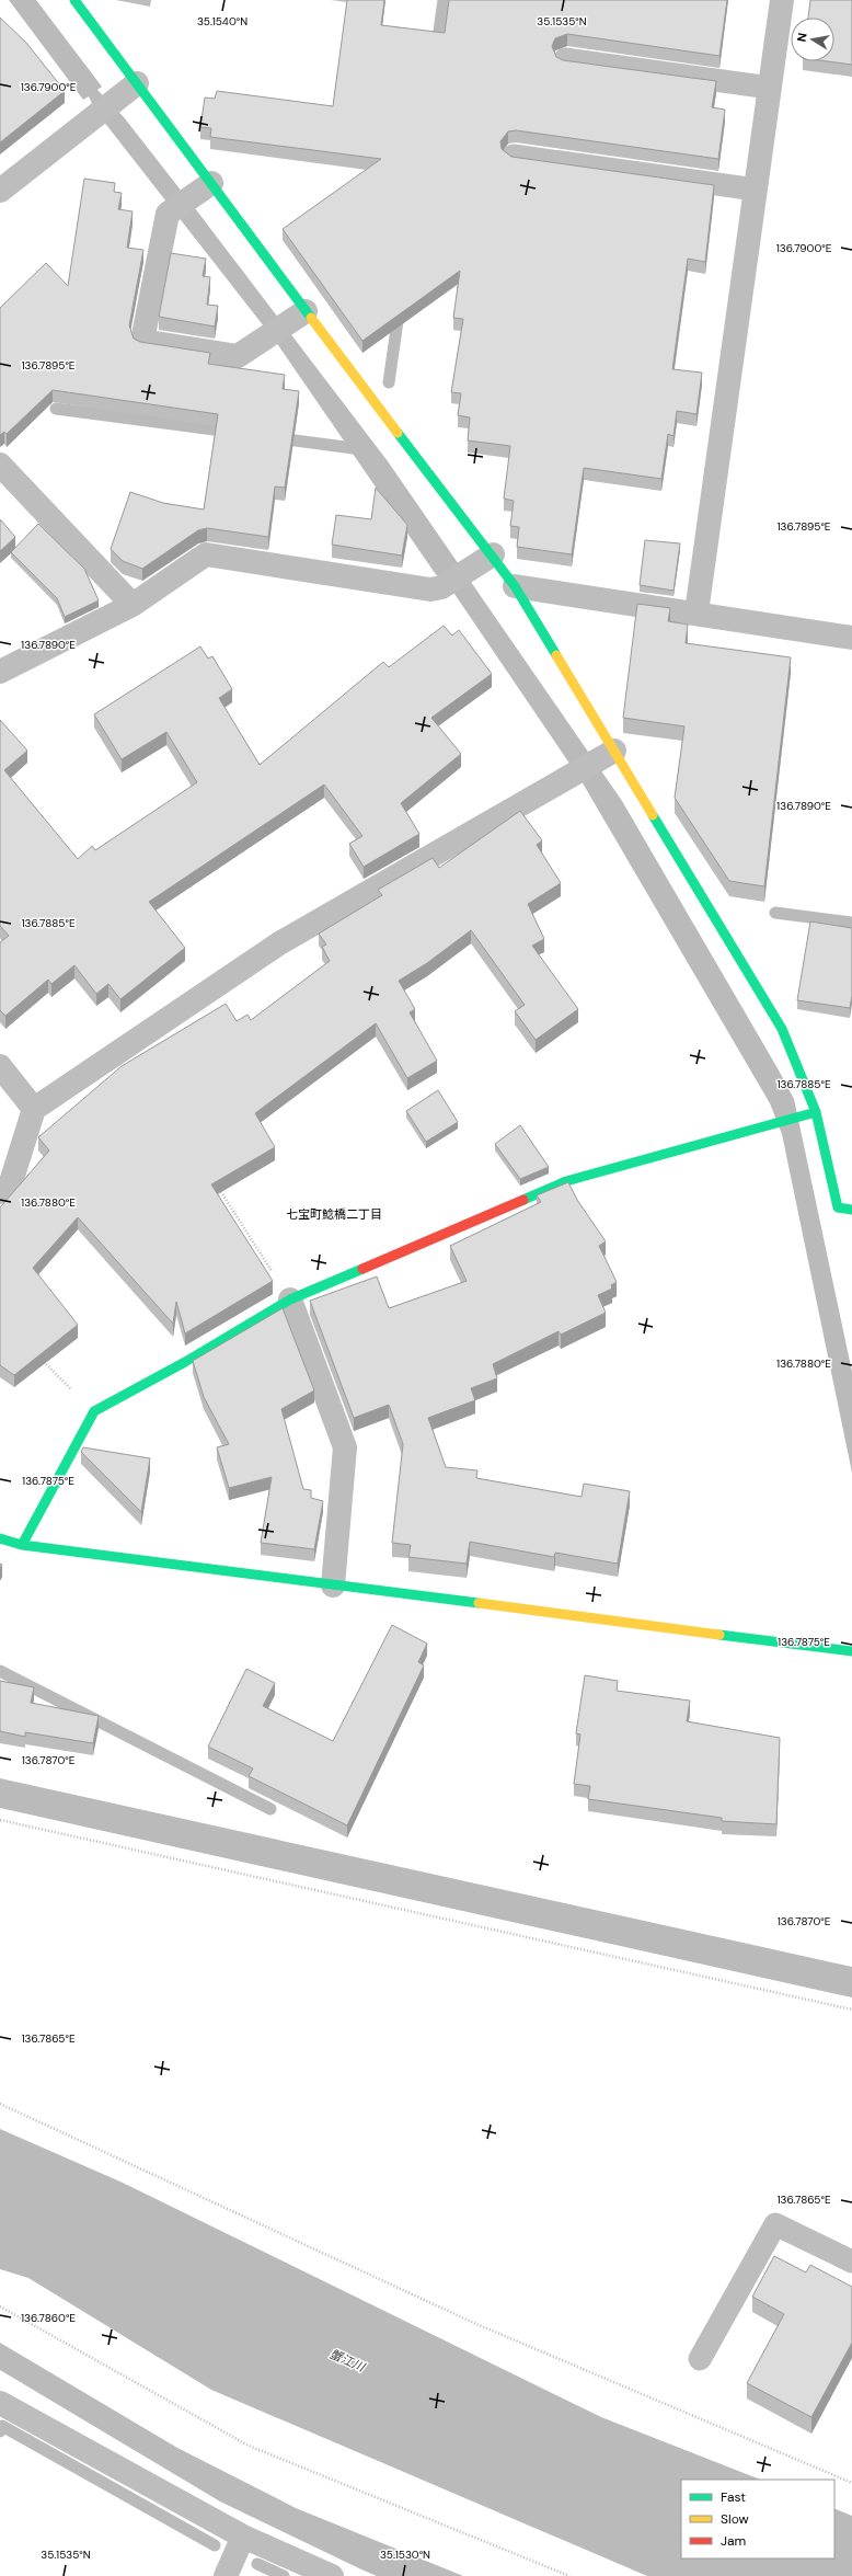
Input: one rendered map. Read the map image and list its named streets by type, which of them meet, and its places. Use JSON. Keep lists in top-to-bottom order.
{
  "districts": ["七宝町鯰橋二丁目"],
  "water": ["蟹江川"],
  "legend": ["Fast", "Slow", "Jam"],
  "north": "left",
  "coordinates": [
    "35.1540°N",
    "35.1535°N",
    "136.7900°E",
    "136.7895°E",
    "136.7890°E",
    "136.7885°E",
    "136.7880°E",
    "136.7875°E",
    "136.7870°E",
    "136.7865°E",
    "136.7860°E",
    "35.1530°N"
  ]
}
